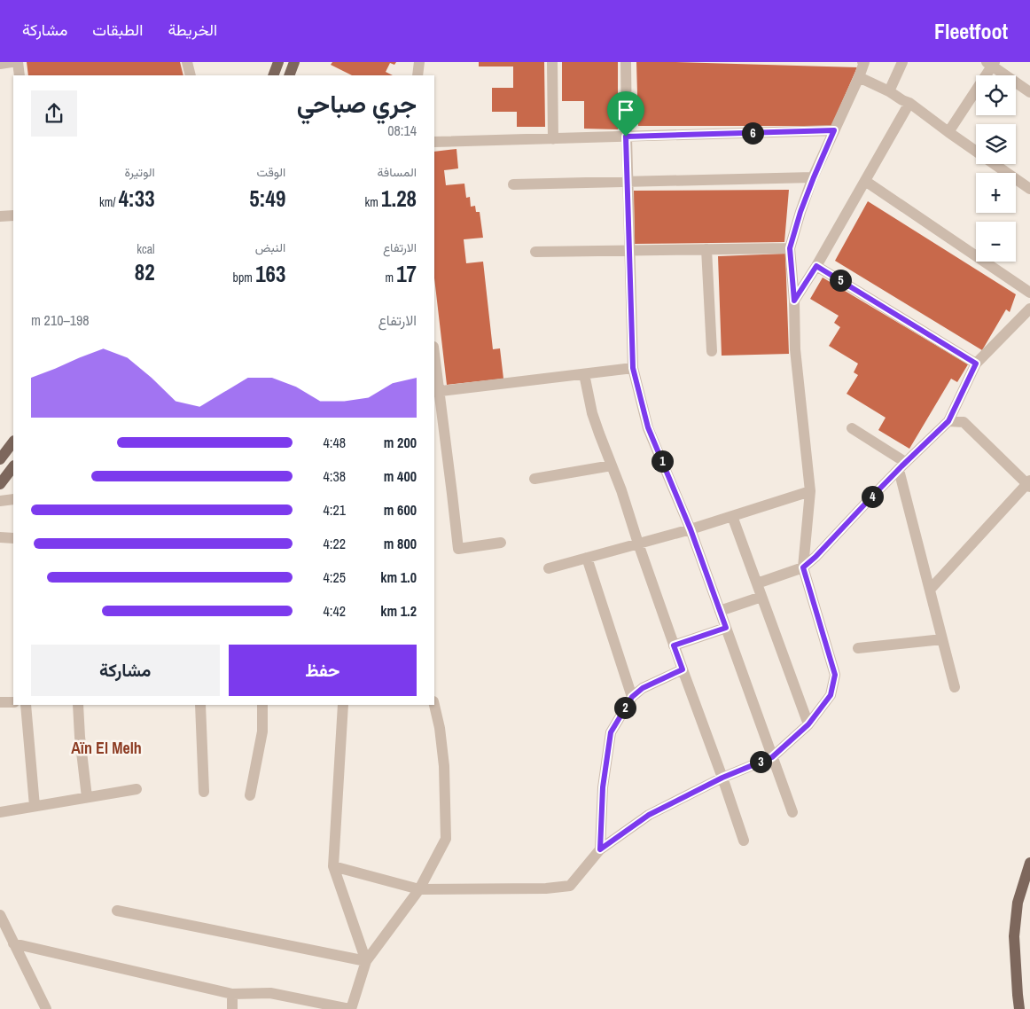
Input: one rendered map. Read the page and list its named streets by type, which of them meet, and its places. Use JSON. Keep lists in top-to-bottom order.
{
  "districts": ["Aïn El Melh"],
  "page": {
    "header": "Fleetfoot",
    "nav": ["الخريطة", "الطبقات", "مشاركة"],
    "map_buttons": ["+", "−"],
    "heading": ["جري صباحي", "08:14"],
    "pins": [
      "6",
      "5",
      "1",
      "4",
      "2",
      "3"
    ],
    "stats": [
      ["المسافة", "1.28 km"],
      ["الوقت", "5:49"],
      ["الوتيرة", "4:33 /km"],
      ["الارتفاع", "17 m"],
      ["النبض", "163 bpm"],
      ["kcal", "82"]
    ],
    "chart": ["الارتفاع", "198–210 m"],
    "list": [
      {
        "name": "200 m",
        "note": "4:48"
      },
      {
        "name": "400 m",
        "note": "4:38"
      },
      {
        "name": "600 m",
        "note": "4:21"
      },
      {
        "name": "800 m",
        "note": "4:22"
      },
      {
        "name": "1.0 km",
        "note": "4:25"
      },
      {
        "name": "1.2 km",
        "note": "4:42"
      }
    ],
    "buttons": ["حفظ", "مشاركة"]
  }
}
